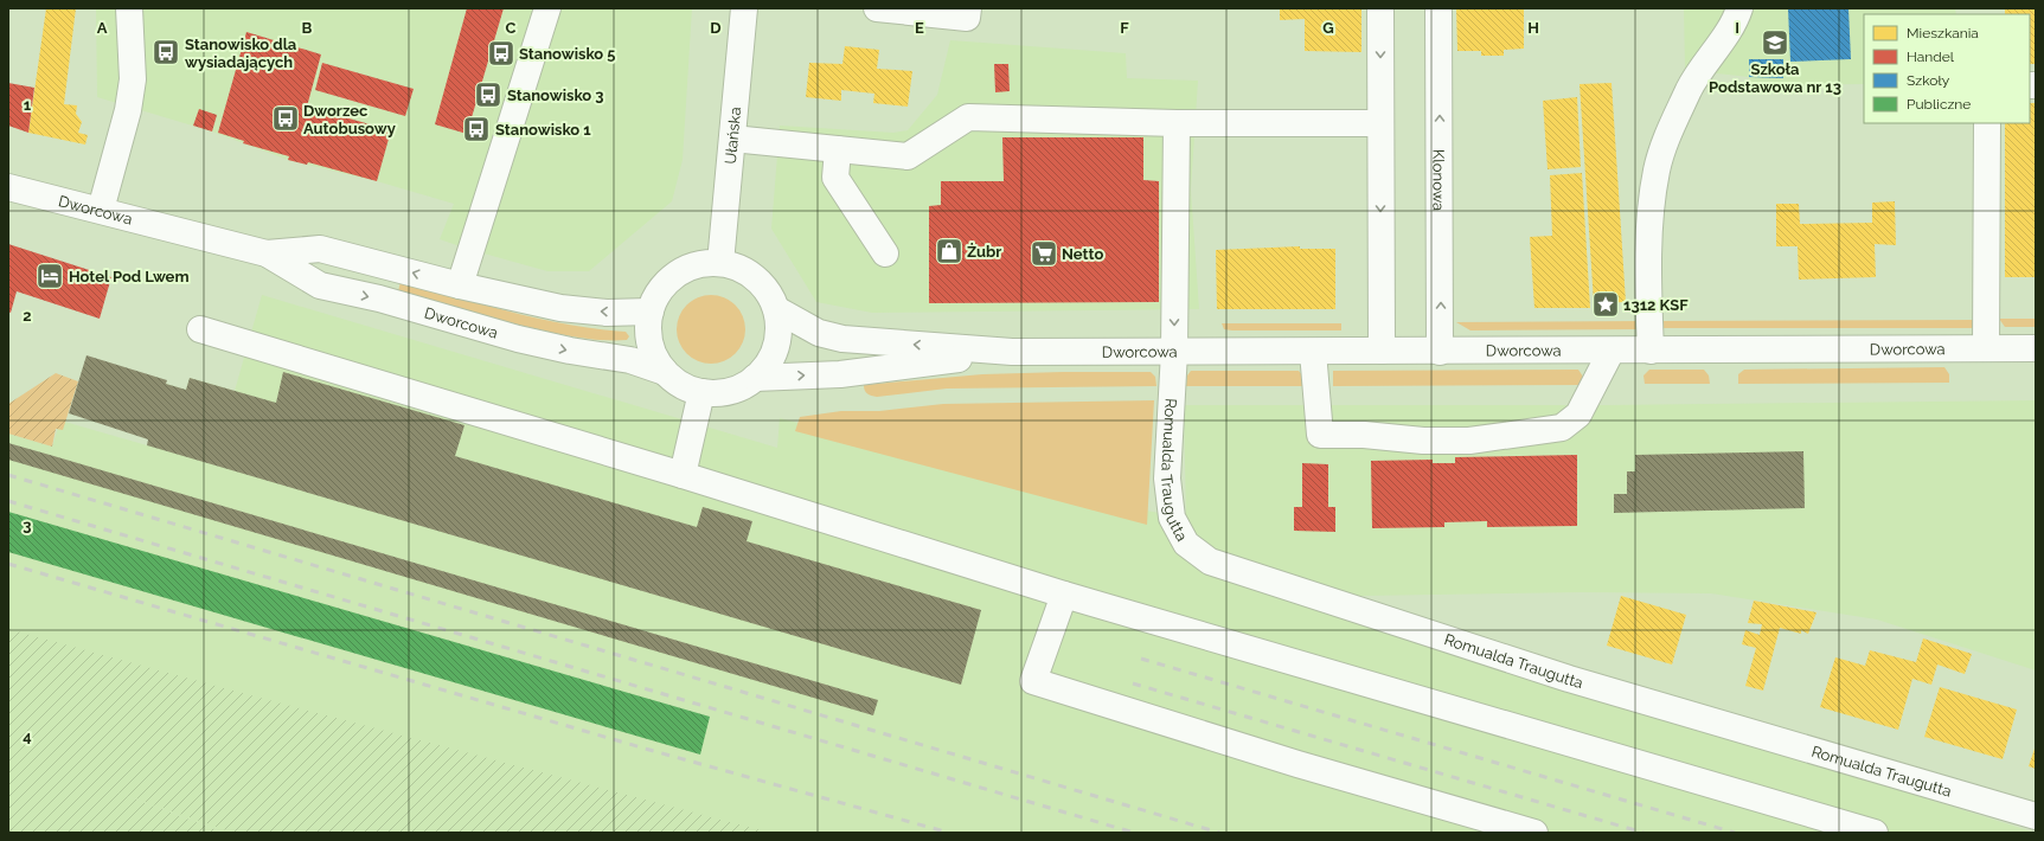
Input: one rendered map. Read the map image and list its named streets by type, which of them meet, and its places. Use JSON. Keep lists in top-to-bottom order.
{
  "streets": {
    "street": [
      "Ułańska",
      "Klonowa",
      "Dworcowa",
      "Romualda Traugutta"
    ]
  },
  "crossings": [
    ["Ułańska", "Dworcowa"],
    ["Klonowa", "Dworcowa"],
    ["Dworcowa", "Romualda Traugutta"]
  ],
  "places": {
    "school or university": ["Szkoła Podstawowa nr 13"],
    "bus stop": [
      "Stanowisko dla wysiadających",
      "Stanowisko 5",
      "Stanowisko 3",
      "Dworzec Autobusowy",
      "Stanowisko 1"
    ],
    "shop": ["Żubr"],
    "supermarket": ["Netto"],
    "hotel": ["Hotel Pod Lwem"],
    "place": ["1312 KSF"]
  },
  "legend": [
    "Mieszkania",
    "Handel",
    "Szkoły",
    "Publiczne"
  ],
  "grid": {
    "columns": [
      "A",
      "B",
      "C",
      "D",
      "E",
      "F",
      "G",
      "H",
      "I"
    ],
    "rows": [
      "1",
      "2",
      "3",
      "4"
    ]
  }
}
